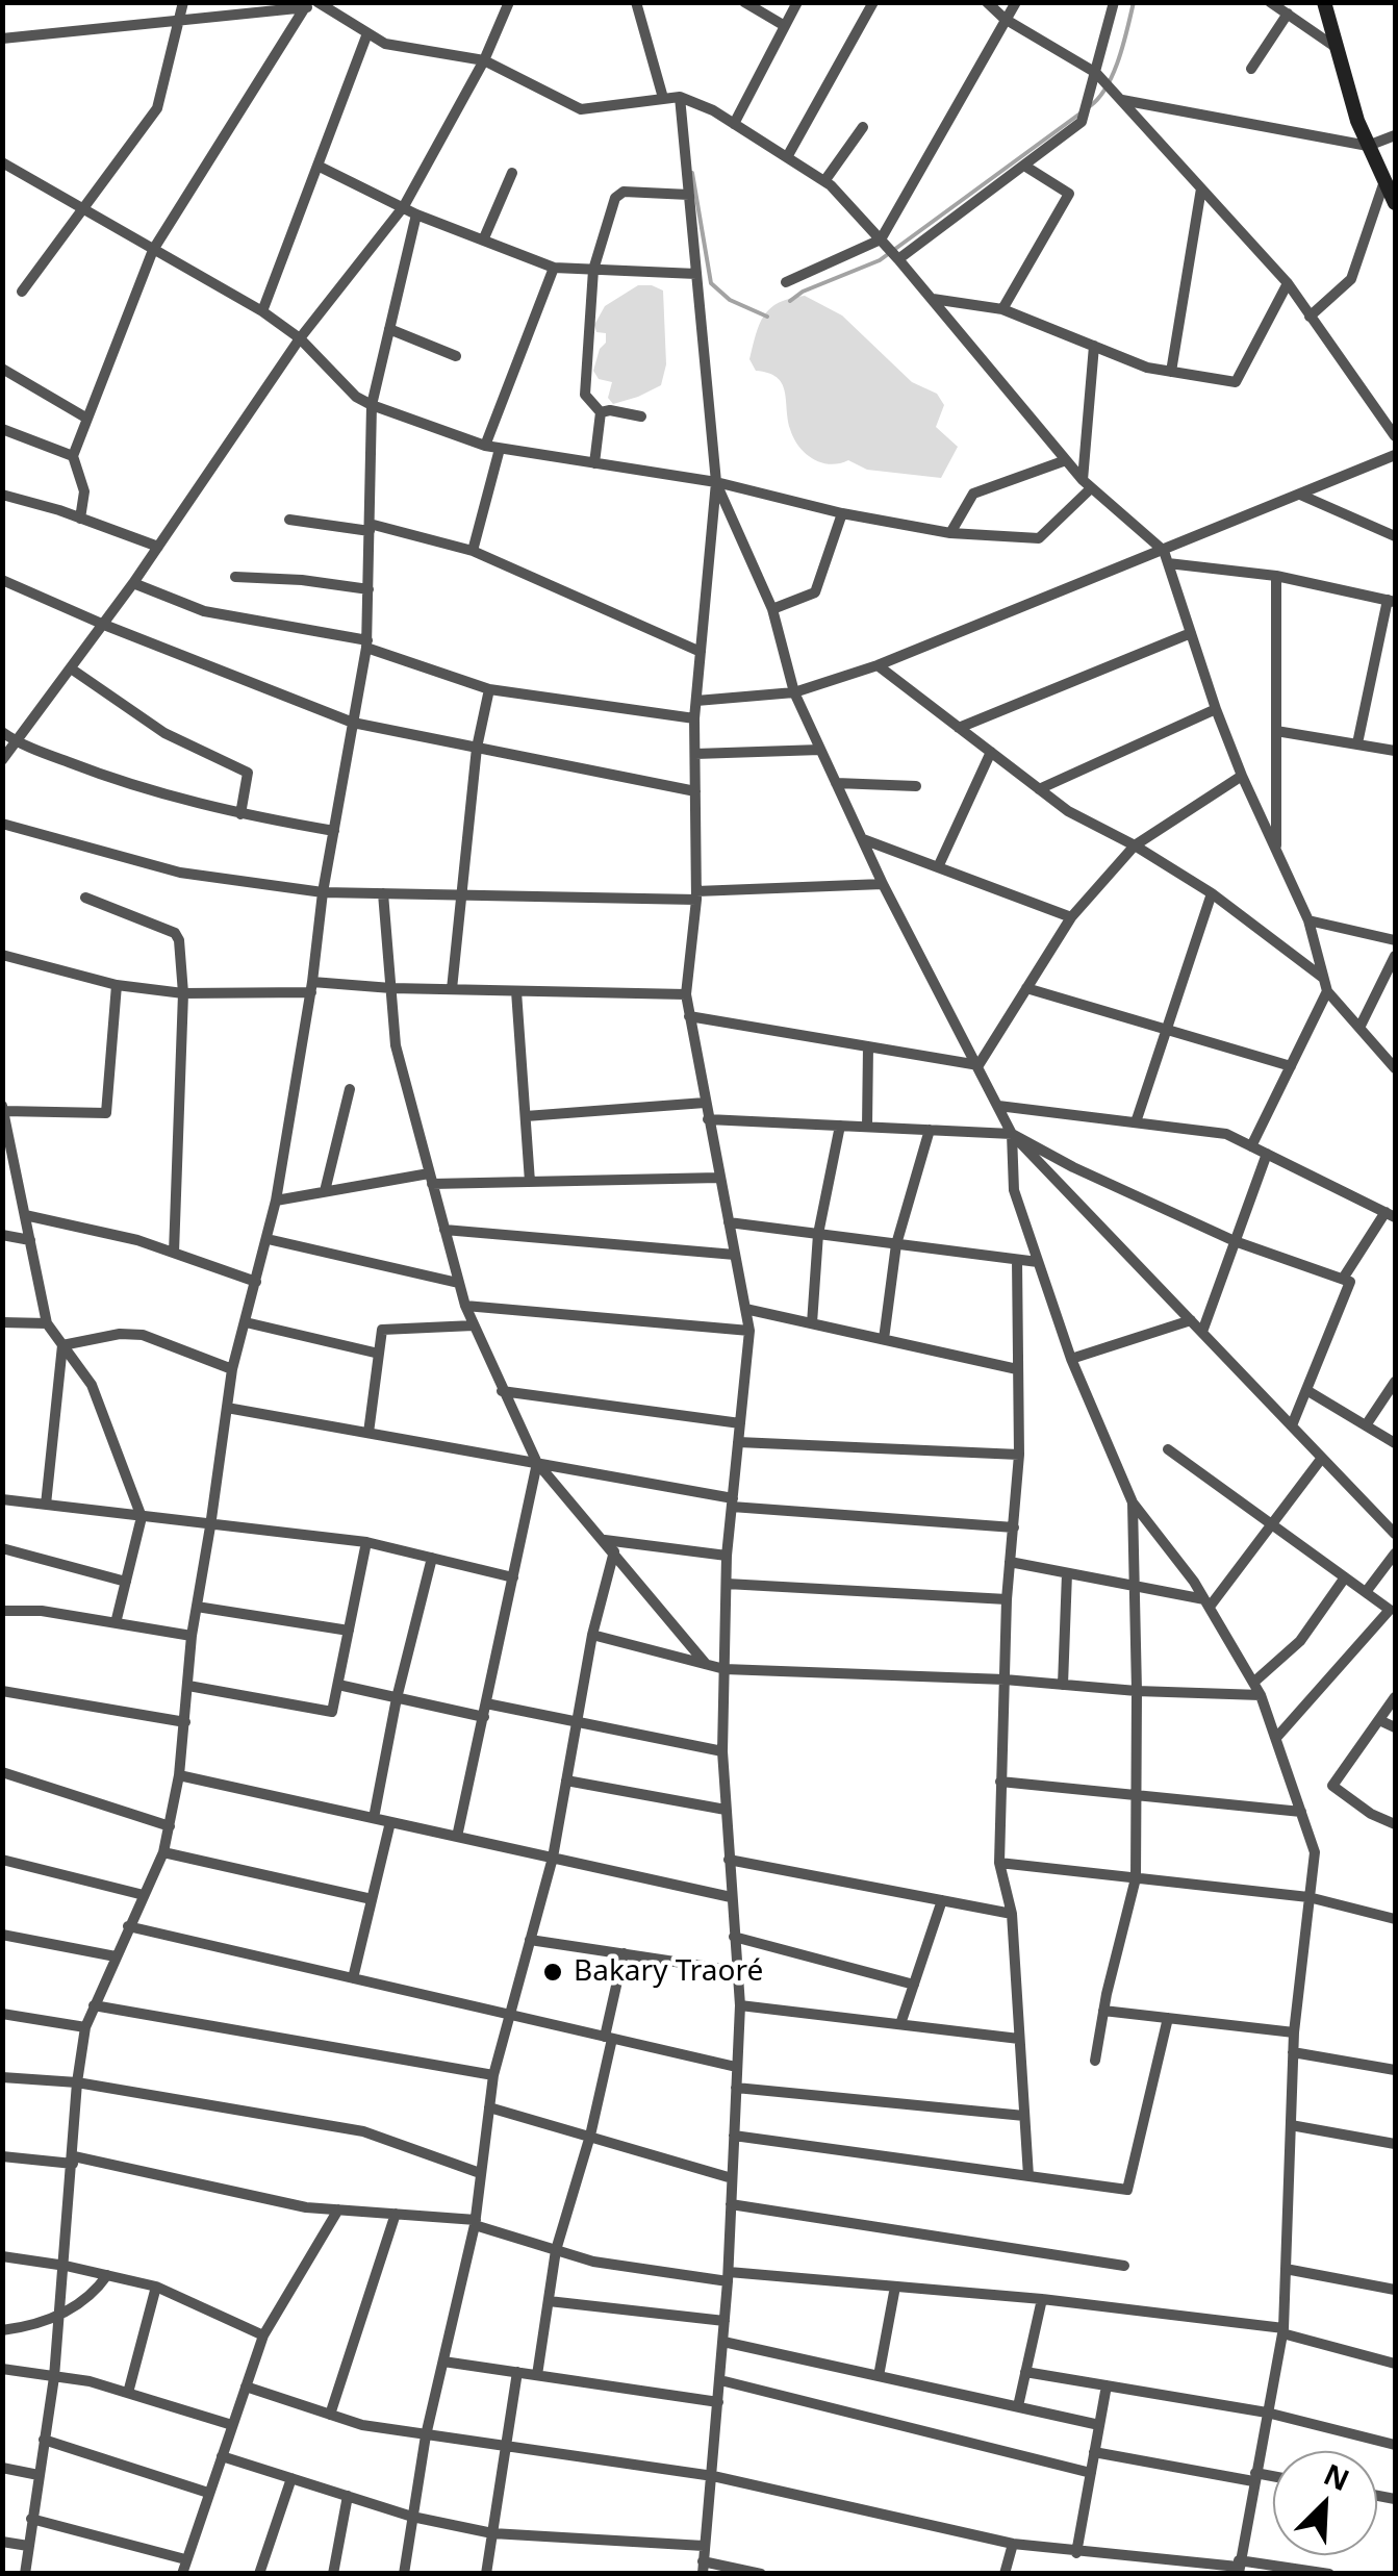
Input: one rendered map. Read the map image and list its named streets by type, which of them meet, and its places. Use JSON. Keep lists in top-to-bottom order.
{
  "places": ["Bakary Traoré"],
  "north": "top right"
}
